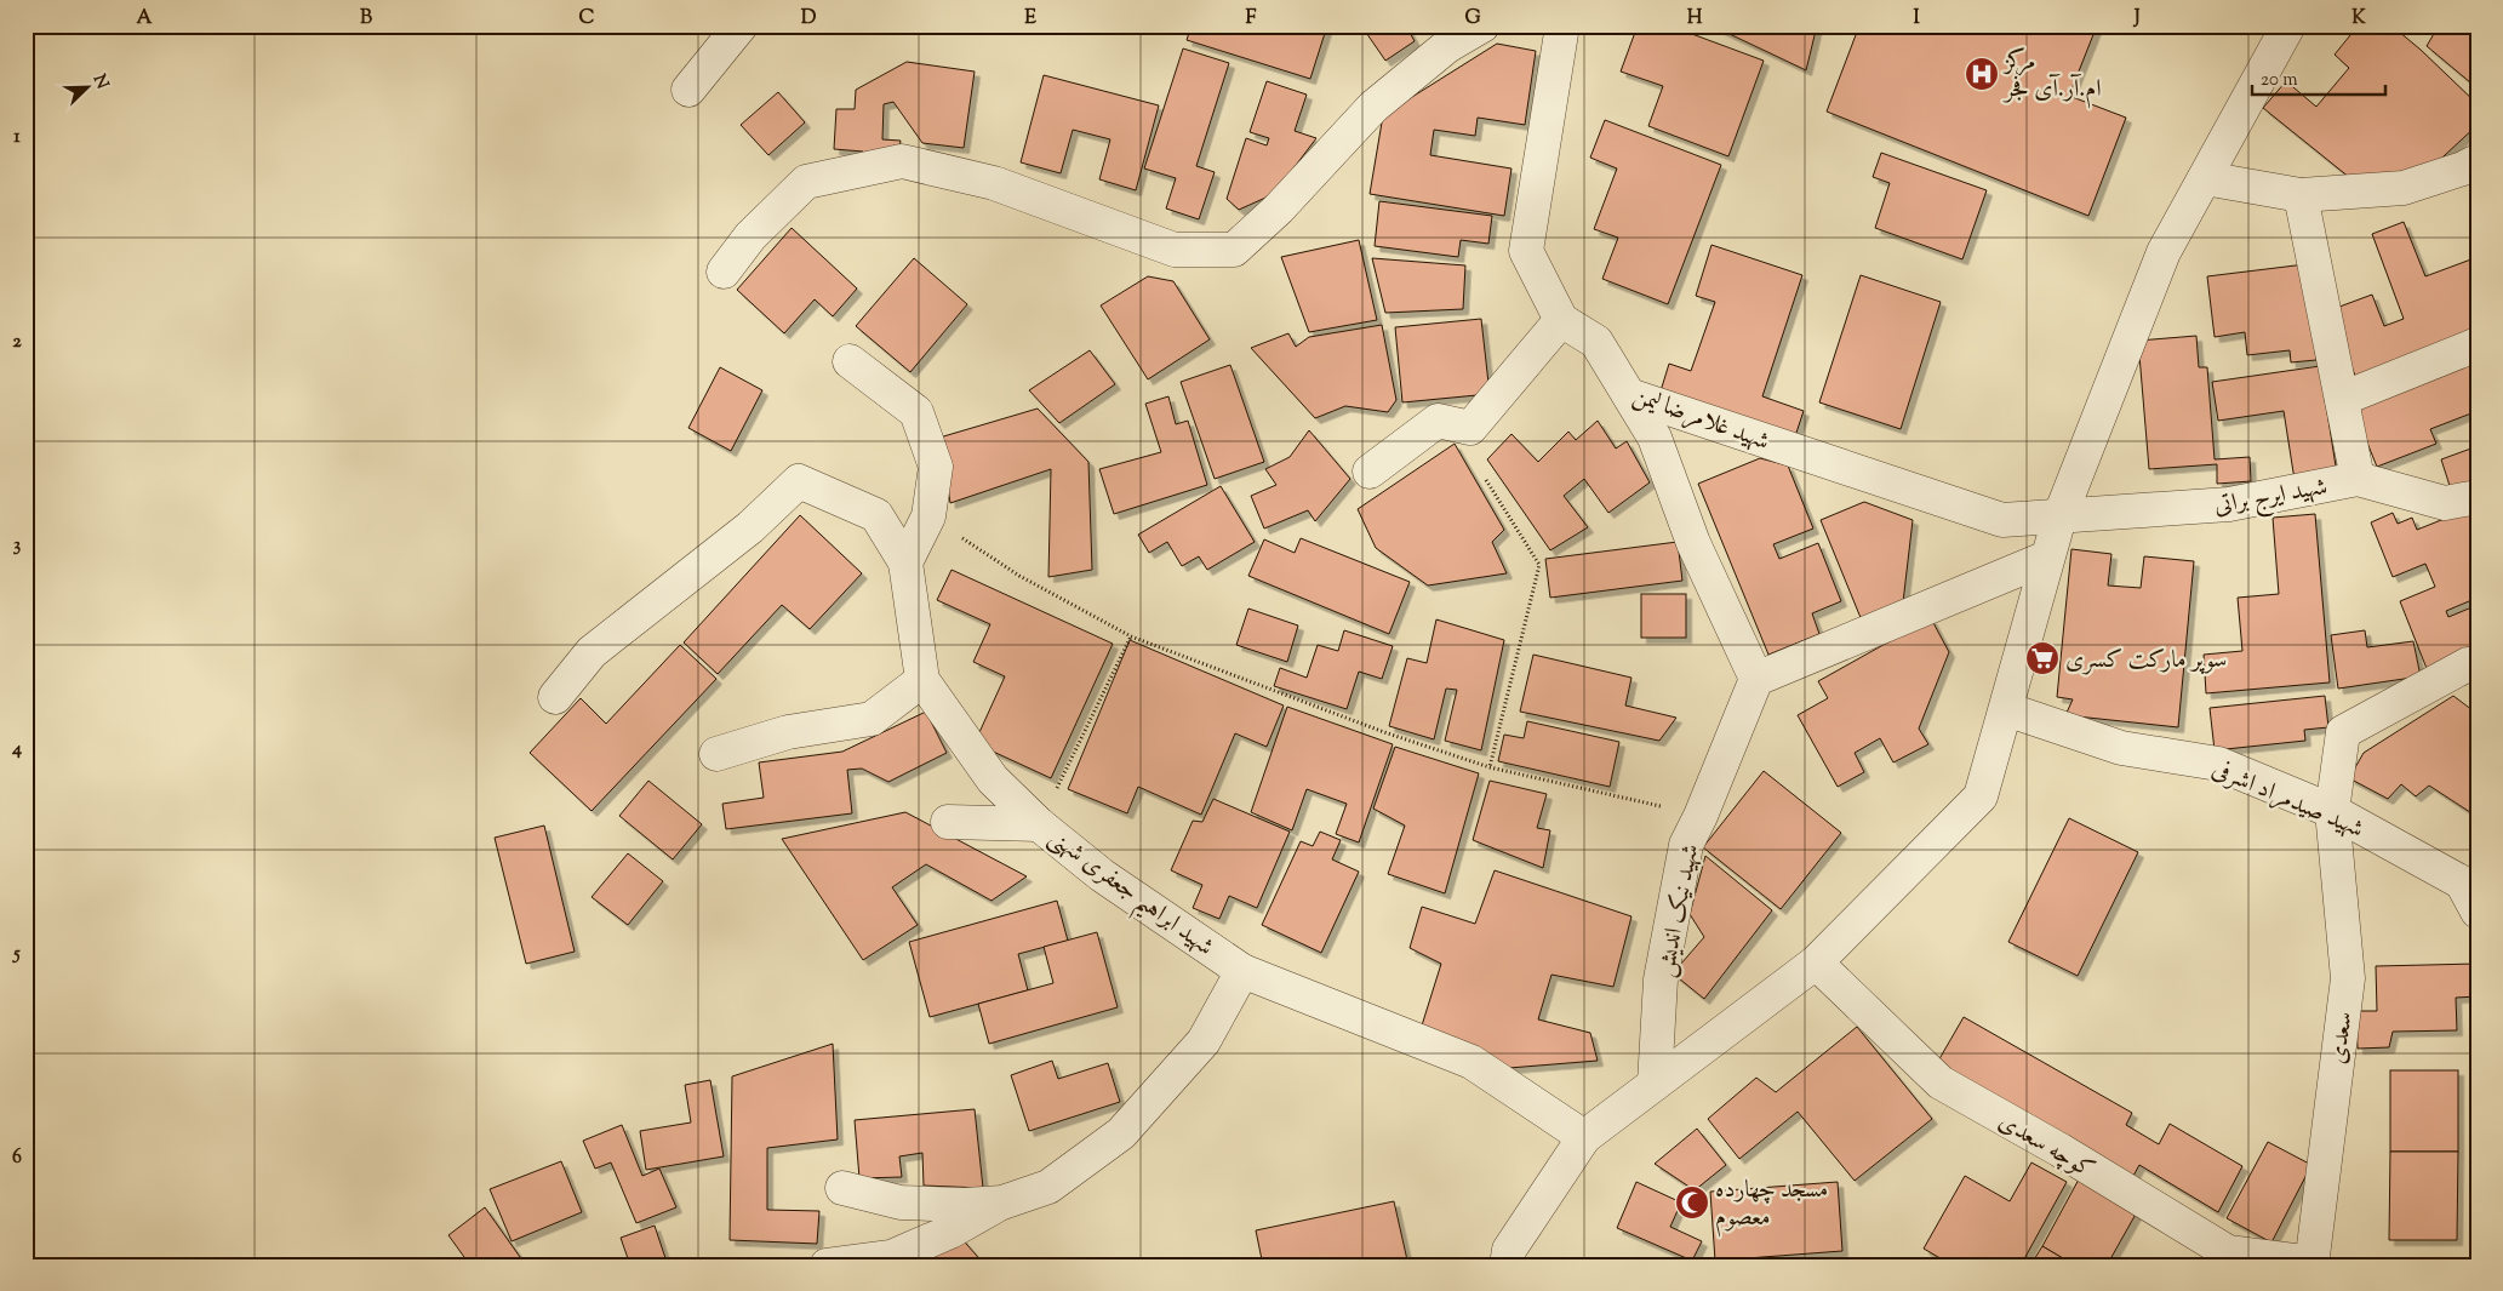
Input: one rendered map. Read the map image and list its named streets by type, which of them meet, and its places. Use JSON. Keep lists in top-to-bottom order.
{
  "streets": {
    "street": [
      "شهید غلامرضا لیمن",
      "شهید ایرج براتی",
      "شهید صیدمراد اشرفی",
      "شهید ابراهیم جعفری شهنی",
      "شهید نیک اندیش",
      "سعدی",
      "کوچه سعدی"
    ]
  },
  "crossings": [
    ["شهید غلامرضا لیمن", "شهید ایرج براتی"],
    ["شهید صیدمراد اشرفی", "سعدی"],
    ["سعدی", "کوچه سعدی"]
  ],
  "places": {
    "hospital": ["مرکز ام.آر.آی فجر"],
    "supermarket": ["سوپر مارکت کسری"],
    "mosque": ["مسجد چهارده معصوم"]
  },
  "scale_bar": "20 m",
  "north": "top right",
  "grid": {
    "columns": [
      "A",
      "B",
      "C",
      "D",
      "E",
      "F",
      "G",
      "H",
      "I",
      "J",
      "K"
    ],
    "rows": [
      "1",
      "2",
      "3",
      "4",
      "5",
      "6"
    ]
  }
}
